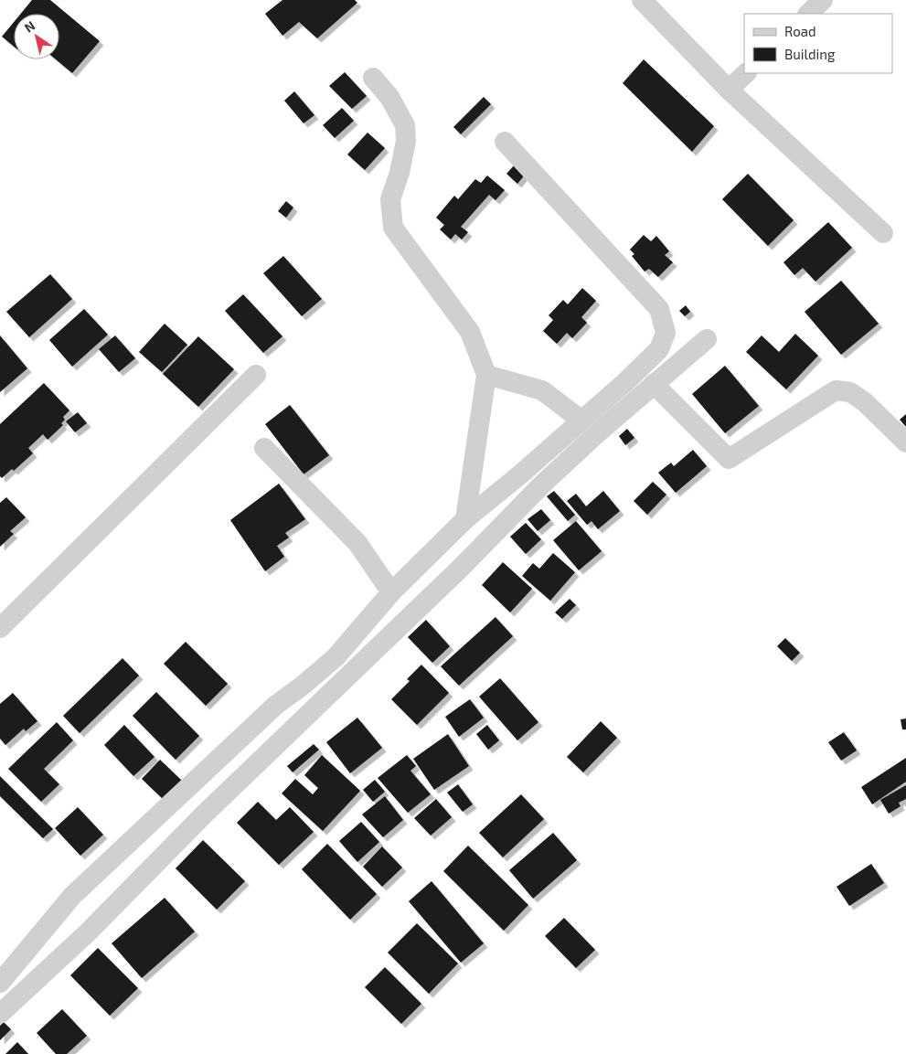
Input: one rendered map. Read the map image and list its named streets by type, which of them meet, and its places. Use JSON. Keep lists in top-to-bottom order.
{
  "legend": ["Road", "Building"],
  "north": "top left"
}
